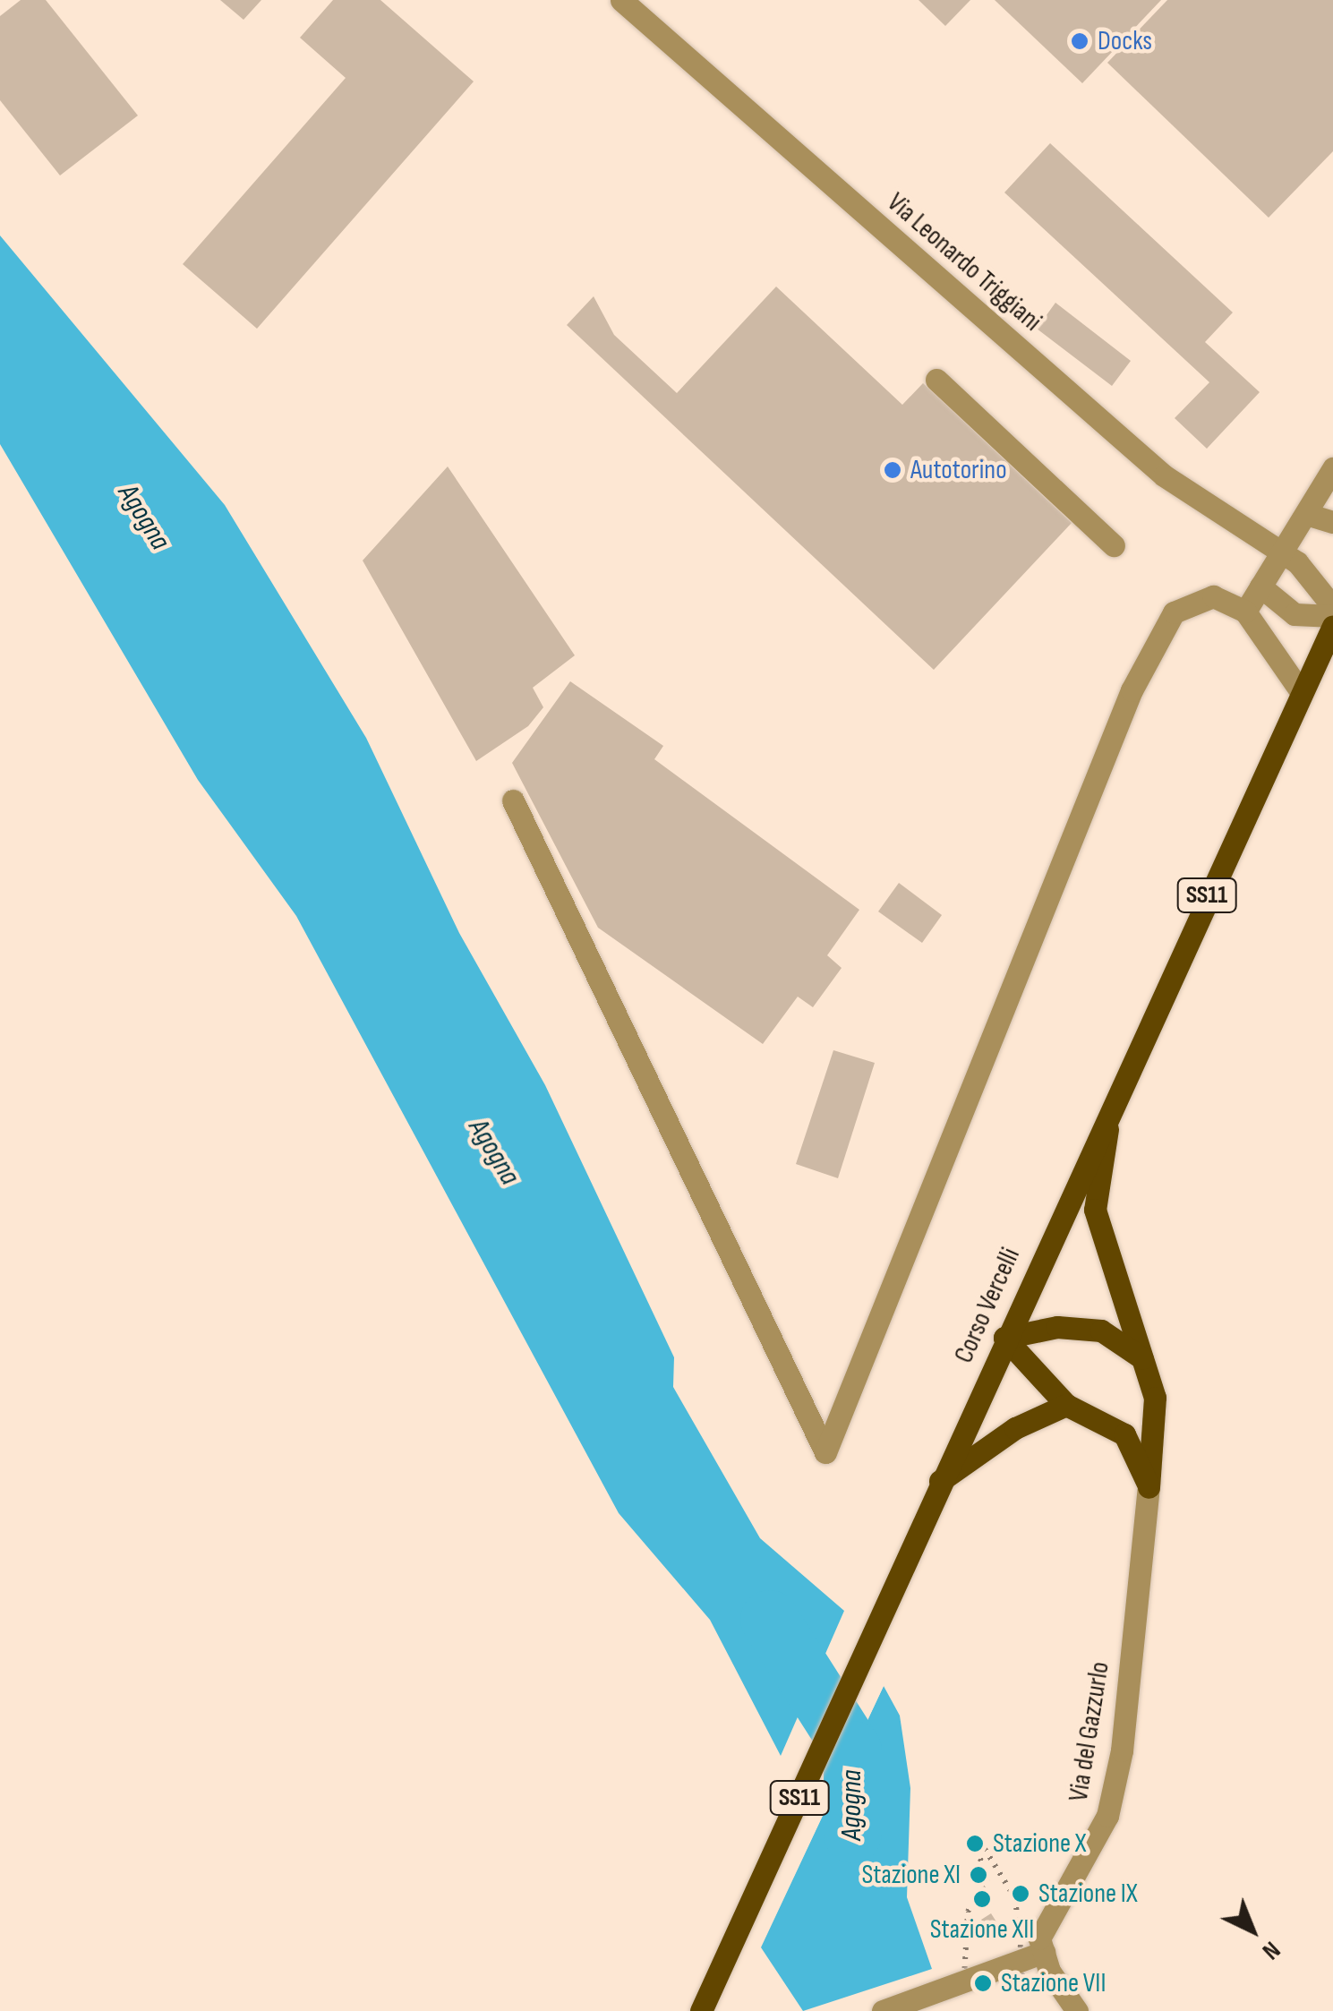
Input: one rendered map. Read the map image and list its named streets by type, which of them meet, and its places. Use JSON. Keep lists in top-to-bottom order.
{
  "streets": {
    "main road": ["SS11", "Corso Vercelli"],
    "street": ["Via Leonardo Triggiani", "Via del Gazzurlo"]
  },
  "water": ["Agogna"],
  "places": [
    "Docks",
    "Autotorino",
    "Stazione X",
    "Stazione XI",
    "Stazione IX",
    "Stazione XII",
    "Stazione VII"
  ],
  "north": "bottom right"
}
